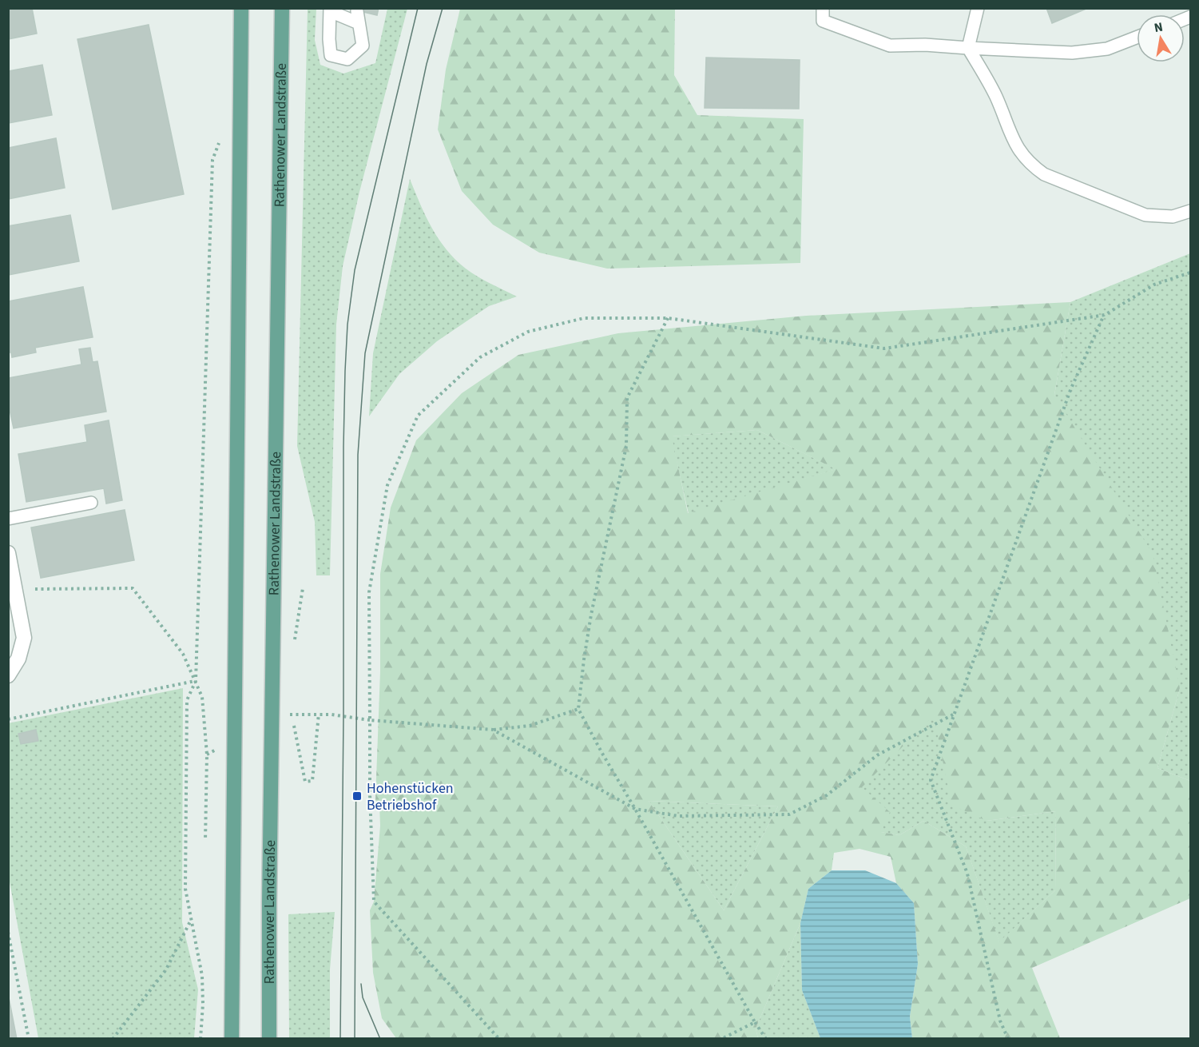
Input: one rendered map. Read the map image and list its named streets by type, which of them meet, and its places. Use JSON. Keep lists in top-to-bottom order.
{
  "streets": {
    "main road": ["Rathenower Landstraße"]
  },
  "places": {
    "transit": ["Hohenstücken Betriebshof"]
  },
  "north": "top"
}
